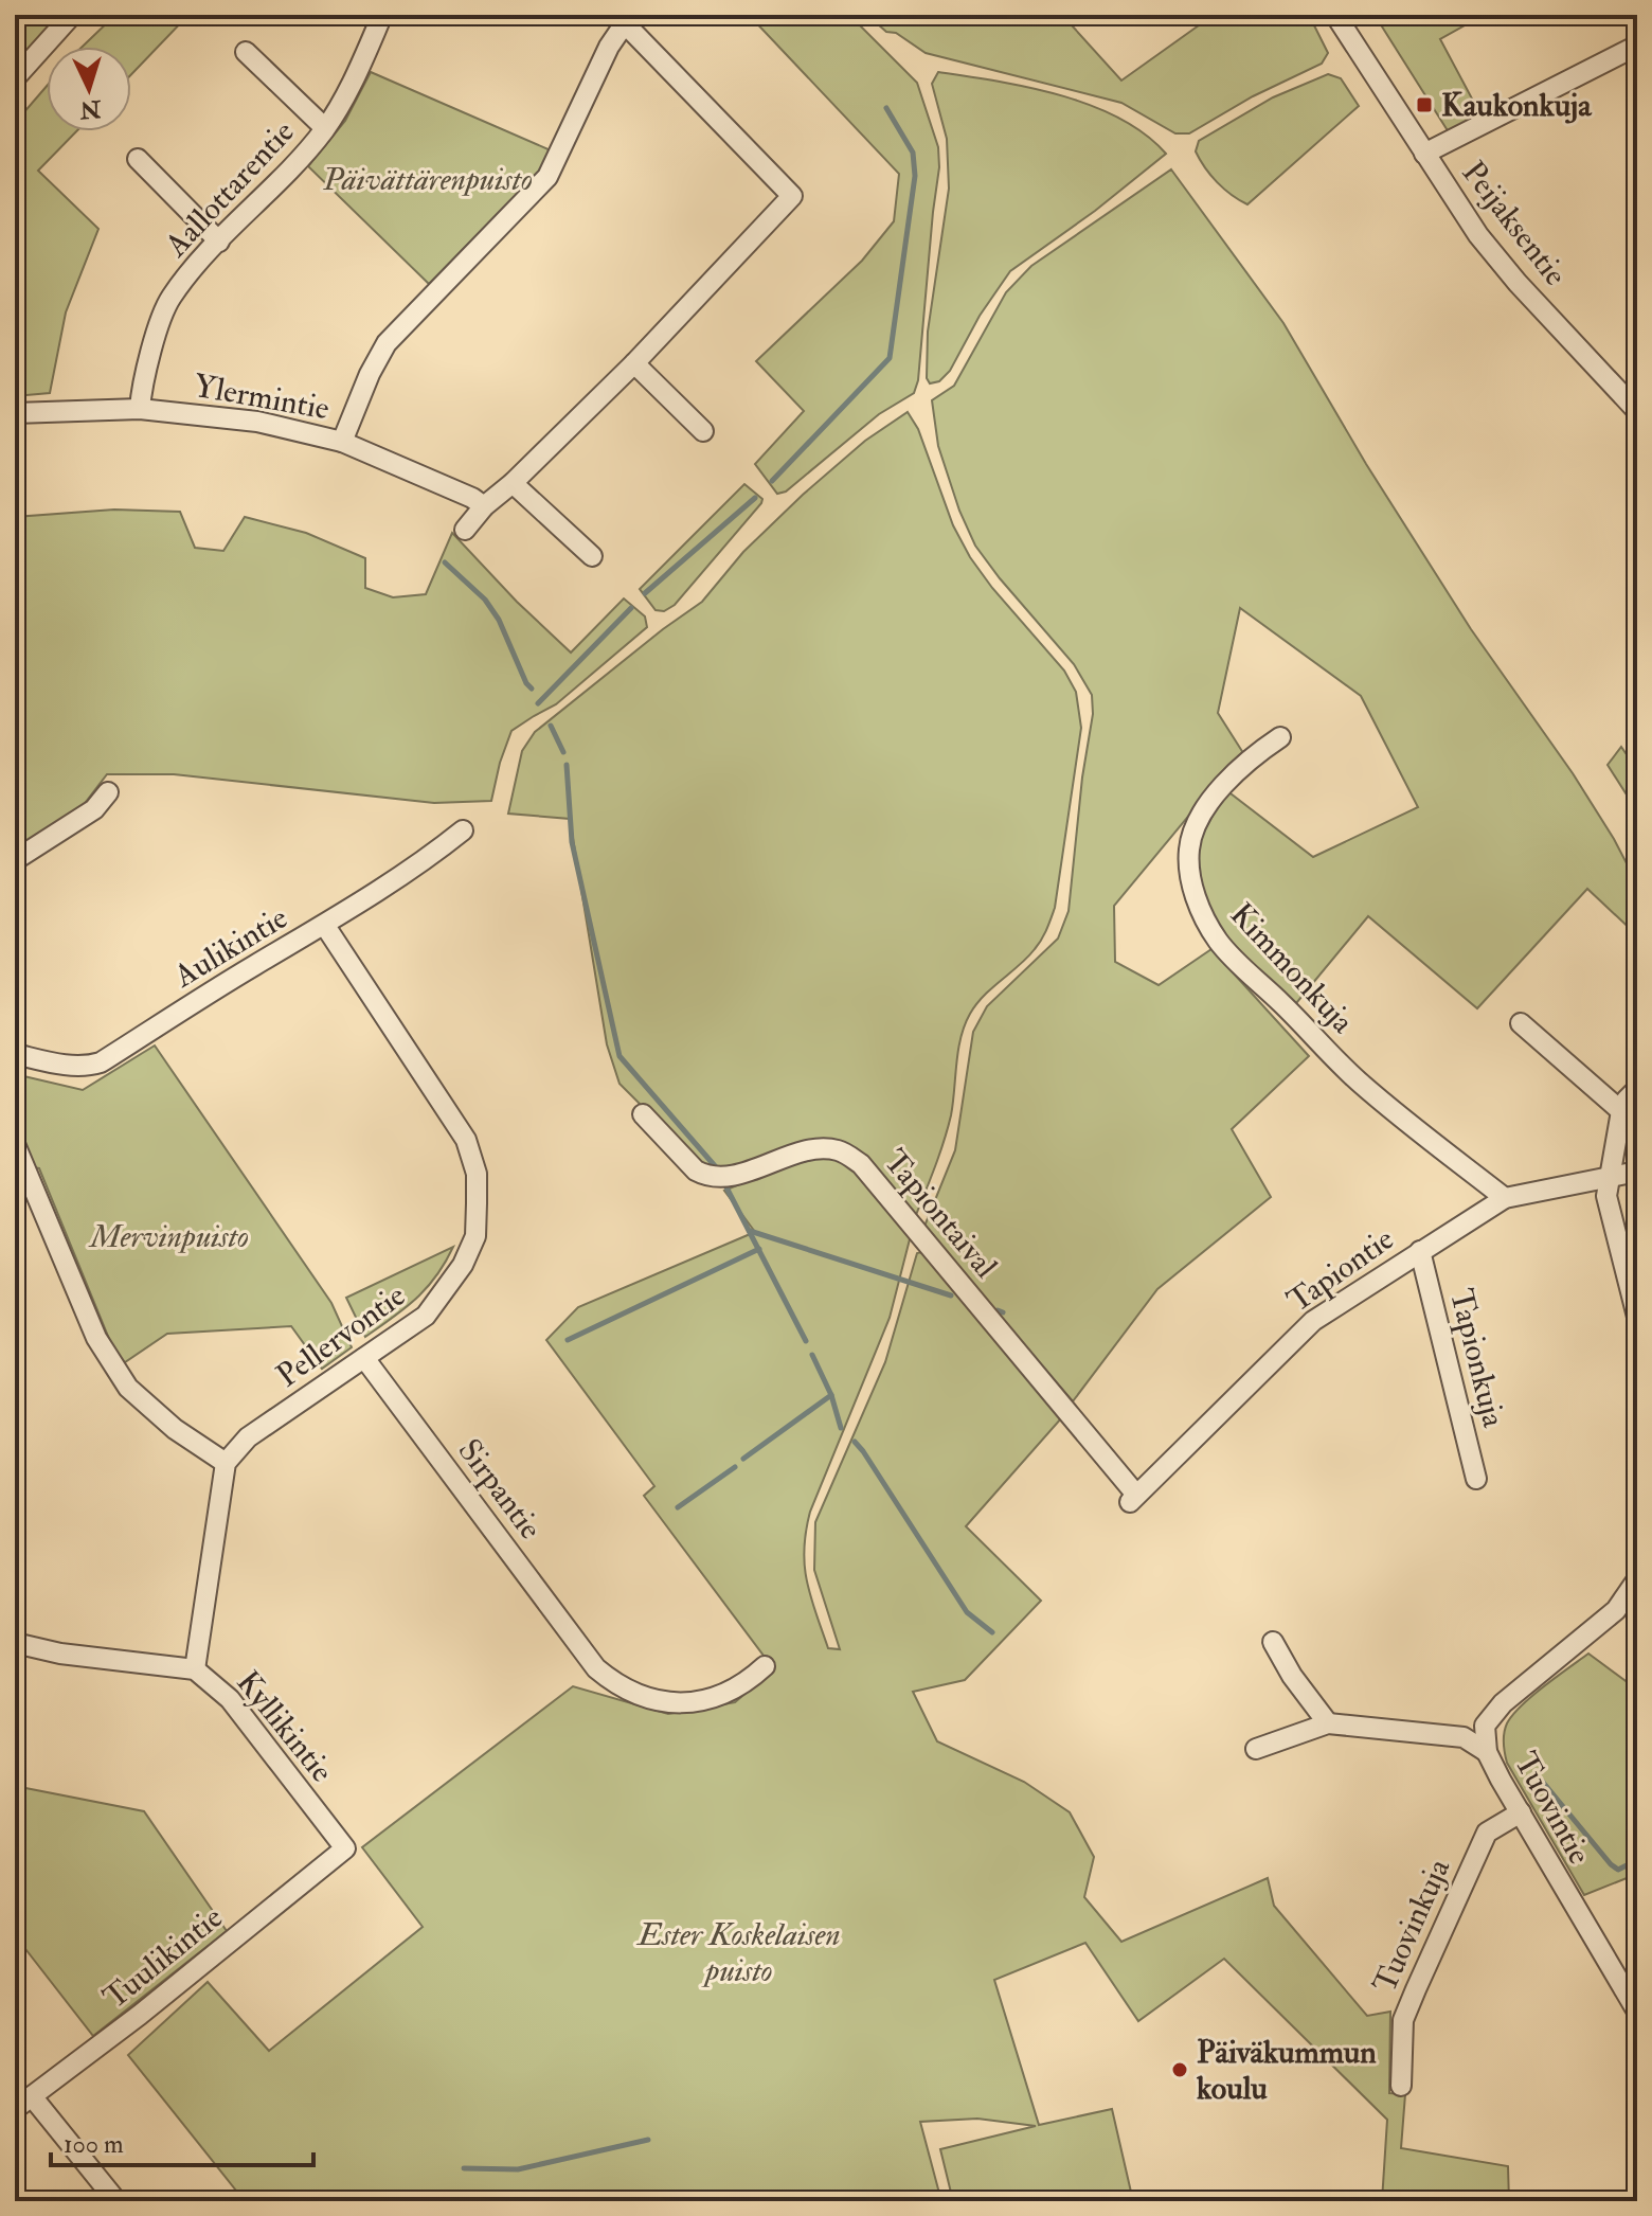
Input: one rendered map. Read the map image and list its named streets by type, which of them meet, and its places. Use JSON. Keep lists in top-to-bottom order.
{
  "streets": {
    "street": [
      "Aallottarentie",
      "Peijaksentie",
      "Ylermintie",
      "Aulikintie",
      "Kimmonkuja",
      "Tapiontaival",
      "Tapiontie",
      "Pellervontie",
      "Tapionkuja",
      "Sirpantie",
      "Kyllikintie",
      "Tuovintie",
      "Tuovinkuja",
      "Tuulikintie"
    ]
  },
  "crossings": [
    ["Aallottarentie", "Ylermintie"],
    ["Aulikintie", "Pellervontie"],
    ["Kimmonkuja", "Tapiontie"],
    ["Tapiontaival", "Tapiontie"],
    ["Tapiontie", "Tapionkuja"],
    ["Pellervontie", "Sirpantie"],
    ["Kyllikintie", "Tuulikintie"],
    ["Tuovintie", "Tuovinkuja"]
  ],
  "parks": ["Päivättärenpuisto", "Mervinpuisto", "Ester Koskelaisen puisto"],
  "places": {
    "transit": ["Kaukonkuja"],
    "other": ["Päiväkummun koulu"]
  },
  "scale_bar": "100 m",
  "north": "bottom"
}
